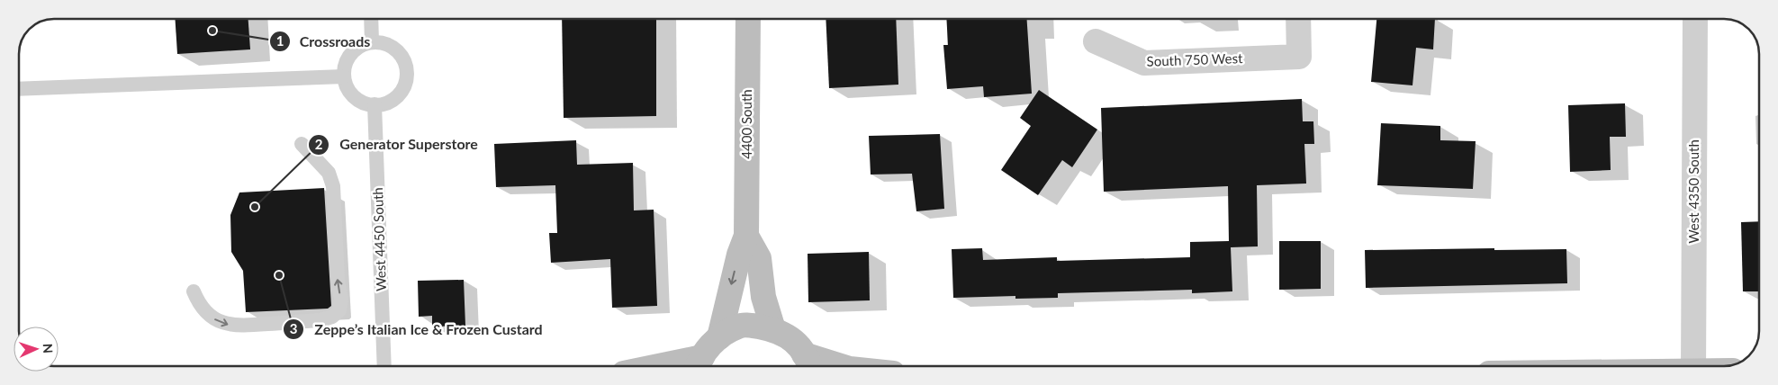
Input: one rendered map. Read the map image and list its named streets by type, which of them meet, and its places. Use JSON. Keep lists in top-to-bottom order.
{
  "streets": {
    "street": ["South 750 West", "4400 South", "West 4350 South"],
    "lane": ["West 4450 South"]
  },
  "places": ["Crossroads", "Generator Superstore", "Zeppe’s Italian Ice & Frozen Custard"],
  "north": "right"
}
